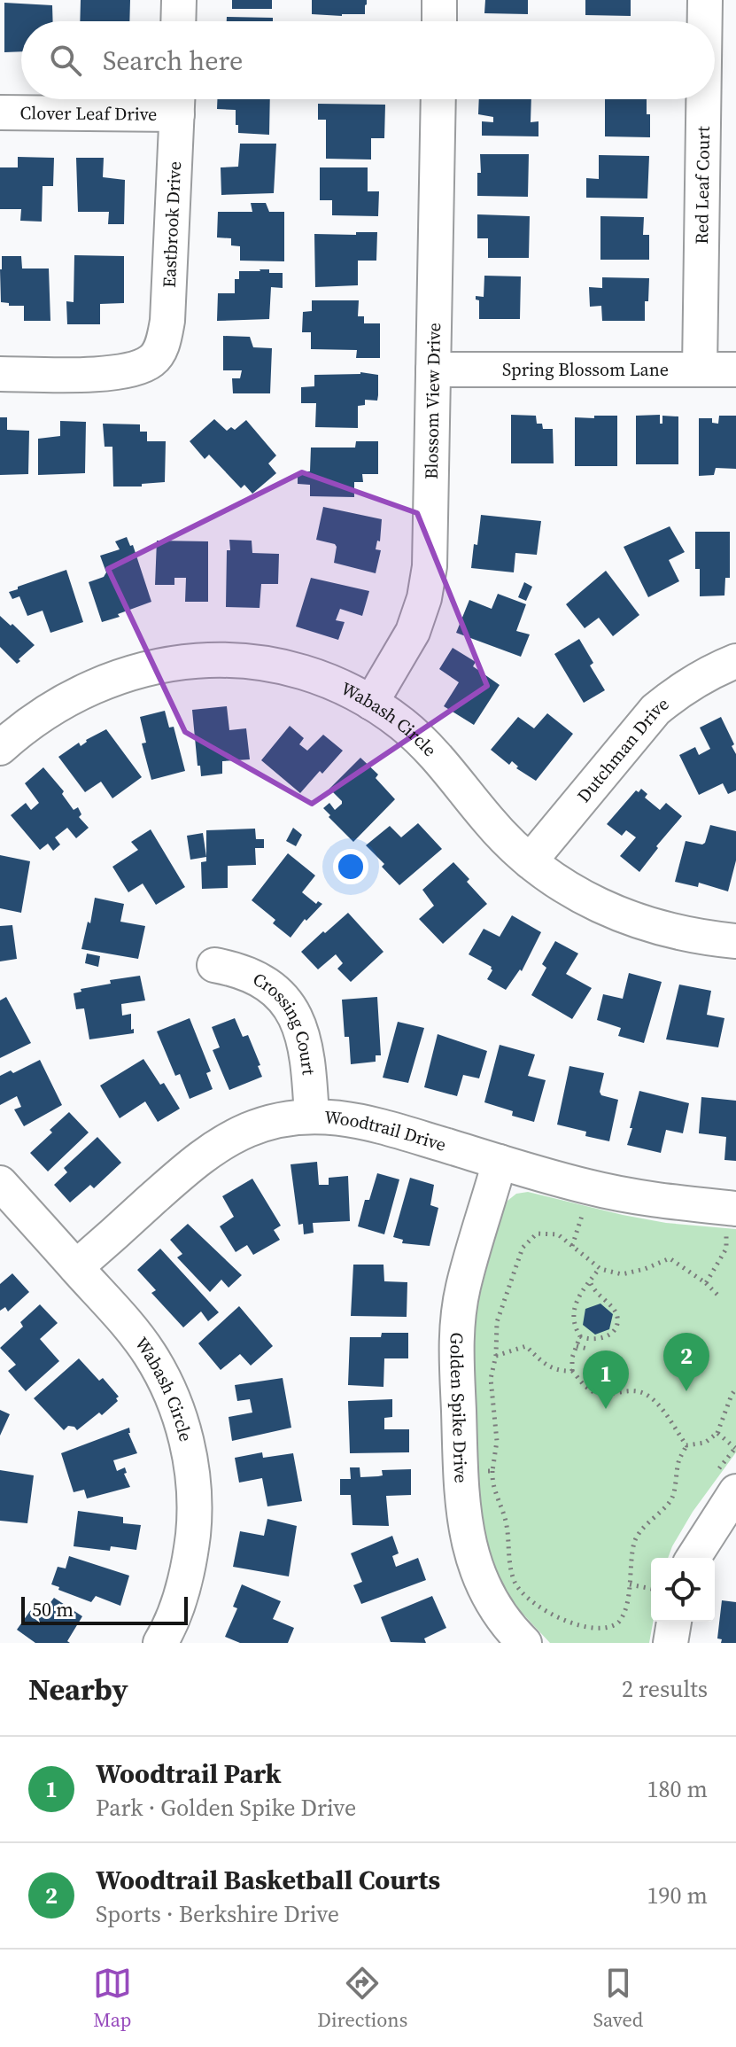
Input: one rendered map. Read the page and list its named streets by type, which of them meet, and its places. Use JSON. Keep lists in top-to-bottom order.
{
  "streets": {
    "street": [
      "Clover Leaf Drive",
      "Red Leaf Court",
      "Eastbrook Drive",
      "Spring Blossom Lane",
      "Blossom View Drive",
      "Wabash Circle",
      "Dutchman Drive",
      "Crossing Court",
      "Woodtrail Drive",
      "Golden Spike Drive"
    ]
  },
  "crossings": [
    ["Clover Leaf Drive", "Eastbrook Drive"],
    ["Red Leaf Court", "Spring Blossom Lane"],
    ["Spring Blossom Lane", "Blossom View Drive"],
    ["Blossom View Drive", "Wabash Circle"],
    ["Wabash Circle", "Dutchman Drive"],
    ["Wabash Circle", "Woodtrail Drive"],
    ["Crossing Court", "Woodtrail Drive"],
    ["Woodtrail Drive", "Golden Spike Drive"]
  ],
  "scale_bar": "50 m",
  "page": {
    "search": "Search here",
    "pins": ["2", "1"],
    "scale": "50 m",
    "heading": ["Nearby", "2 results"],
    "list": [
      {
        "mark": "1",
        "name": "Woodtrail Park",
        "note": "Park · Golden Spike Drive",
        "value": "180 m"
      },
      {
        "mark": "2",
        "name": "Woodtrail Basketball Courts",
        "note": "Sports · Berkshire Drive",
        "value": "190 m"
      }
    ],
    "nav": ["Map", "Directions", "Saved"]
  }
}
